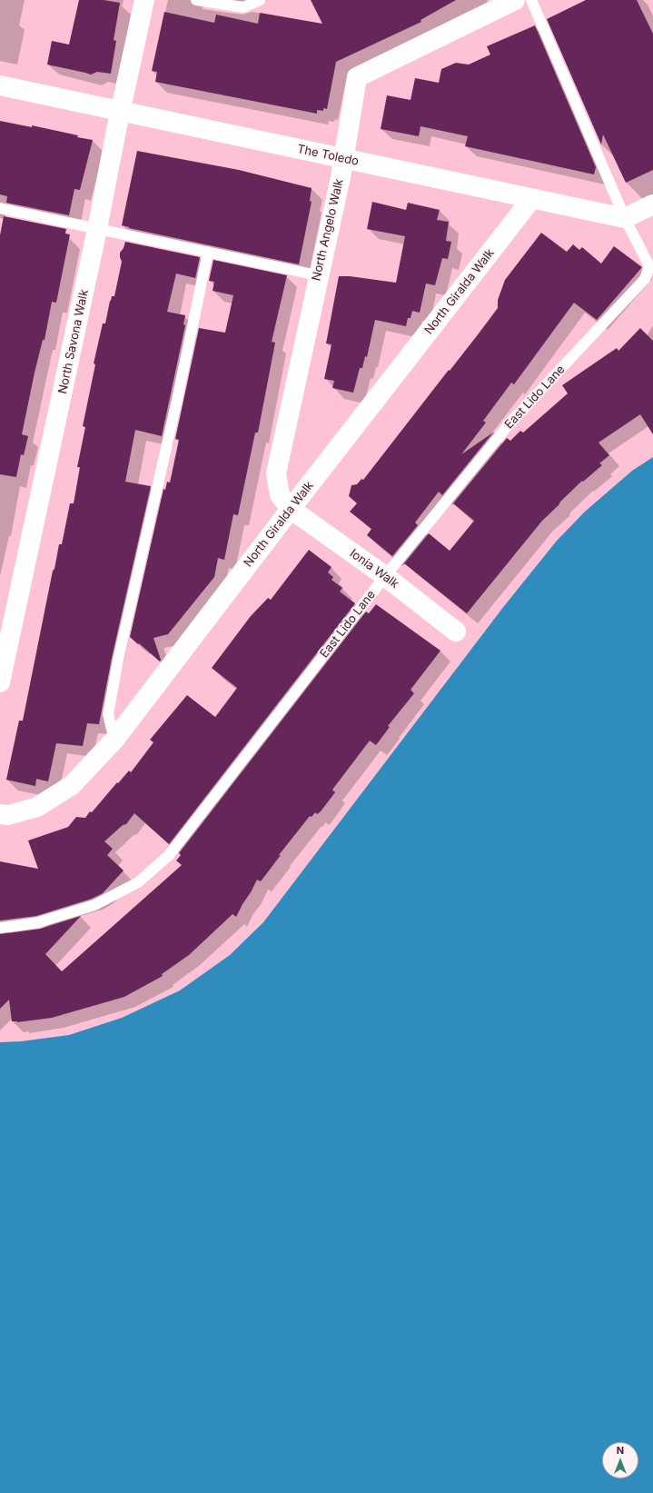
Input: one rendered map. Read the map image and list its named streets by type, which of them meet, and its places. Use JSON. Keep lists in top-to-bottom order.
{
  "streets": {
    "street": [
      "The Toledo",
      "North Angelo Walk",
      "North Giralda Walk",
      "North Savona Walk",
      "Ionia Walk"
    ],
    "lane": ["East Lido Lane"]
  },
  "crossings": [
    ["The Toledo", "North Angelo Walk"],
    ["The Toledo", "North Giralda Walk"],
    ["The Toledo", "North Savona Walk"],
    ["The Toledo", "East Lido Lane"],
    ["North Angelo Walk", "North Giralda Walk"],
    ["North Angelo Walk", "Ionia Walk"],
    ["North Giralda Walk", "Ionia Walk"],
    ["East Lido Lane", "Ionia Walk"]
  ],
  "north": "top"
}
